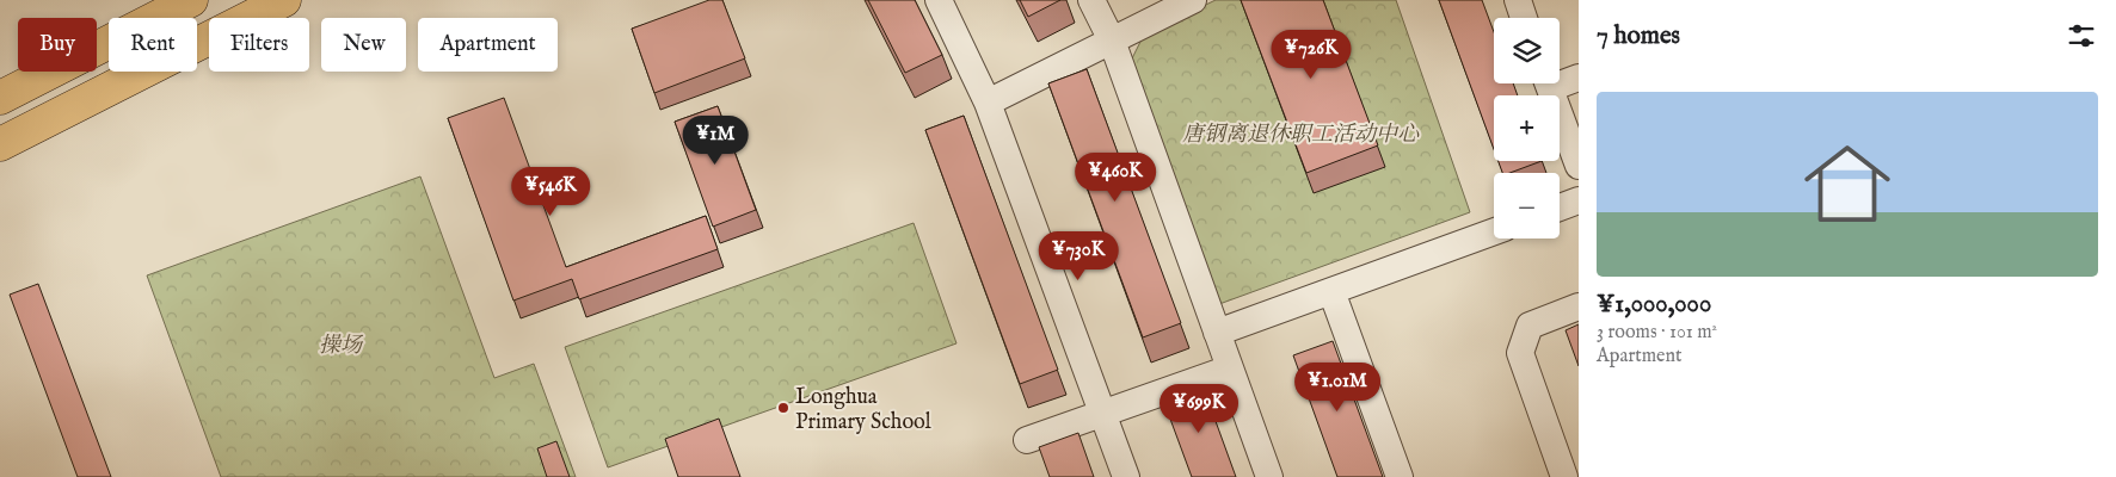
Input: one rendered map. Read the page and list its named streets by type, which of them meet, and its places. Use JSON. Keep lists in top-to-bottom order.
{
  "parks": ["唐钢离退休职工活动中心", "操场"],
  "places": ["Longhua Primary School"],
  "page": {
    "heading": "7 homes",
    "map_buttons": ["+", "−"],
    "chip": [
      "Buy",
      "Rent",
      "Filters",
      "New",
      "Apartment"
    ],
    "price": [
      "¥726K",
      "¥1M",
      "¥460K",
      "¥546K",
      "¥730K",
      "¥1.01M",
      "¥699K"
    ],
    "list": [
      {
        "name": "¥1,000,000",
        "note": "3 rooms · 101 m² · Apartment"
      }
    ]
  }
}
